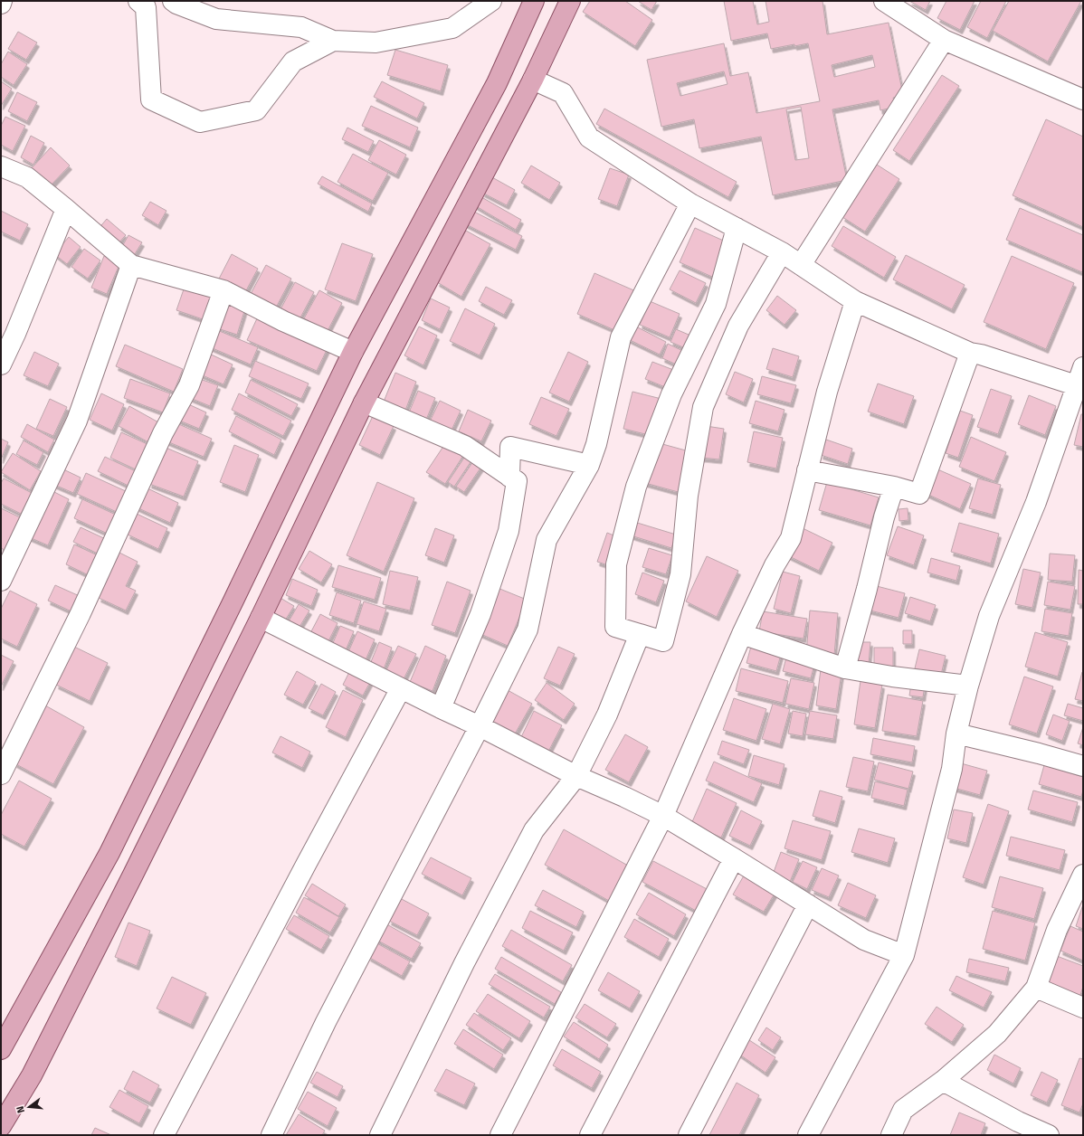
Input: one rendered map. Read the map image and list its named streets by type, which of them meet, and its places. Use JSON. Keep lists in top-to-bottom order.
{
  "north": "left"
}
